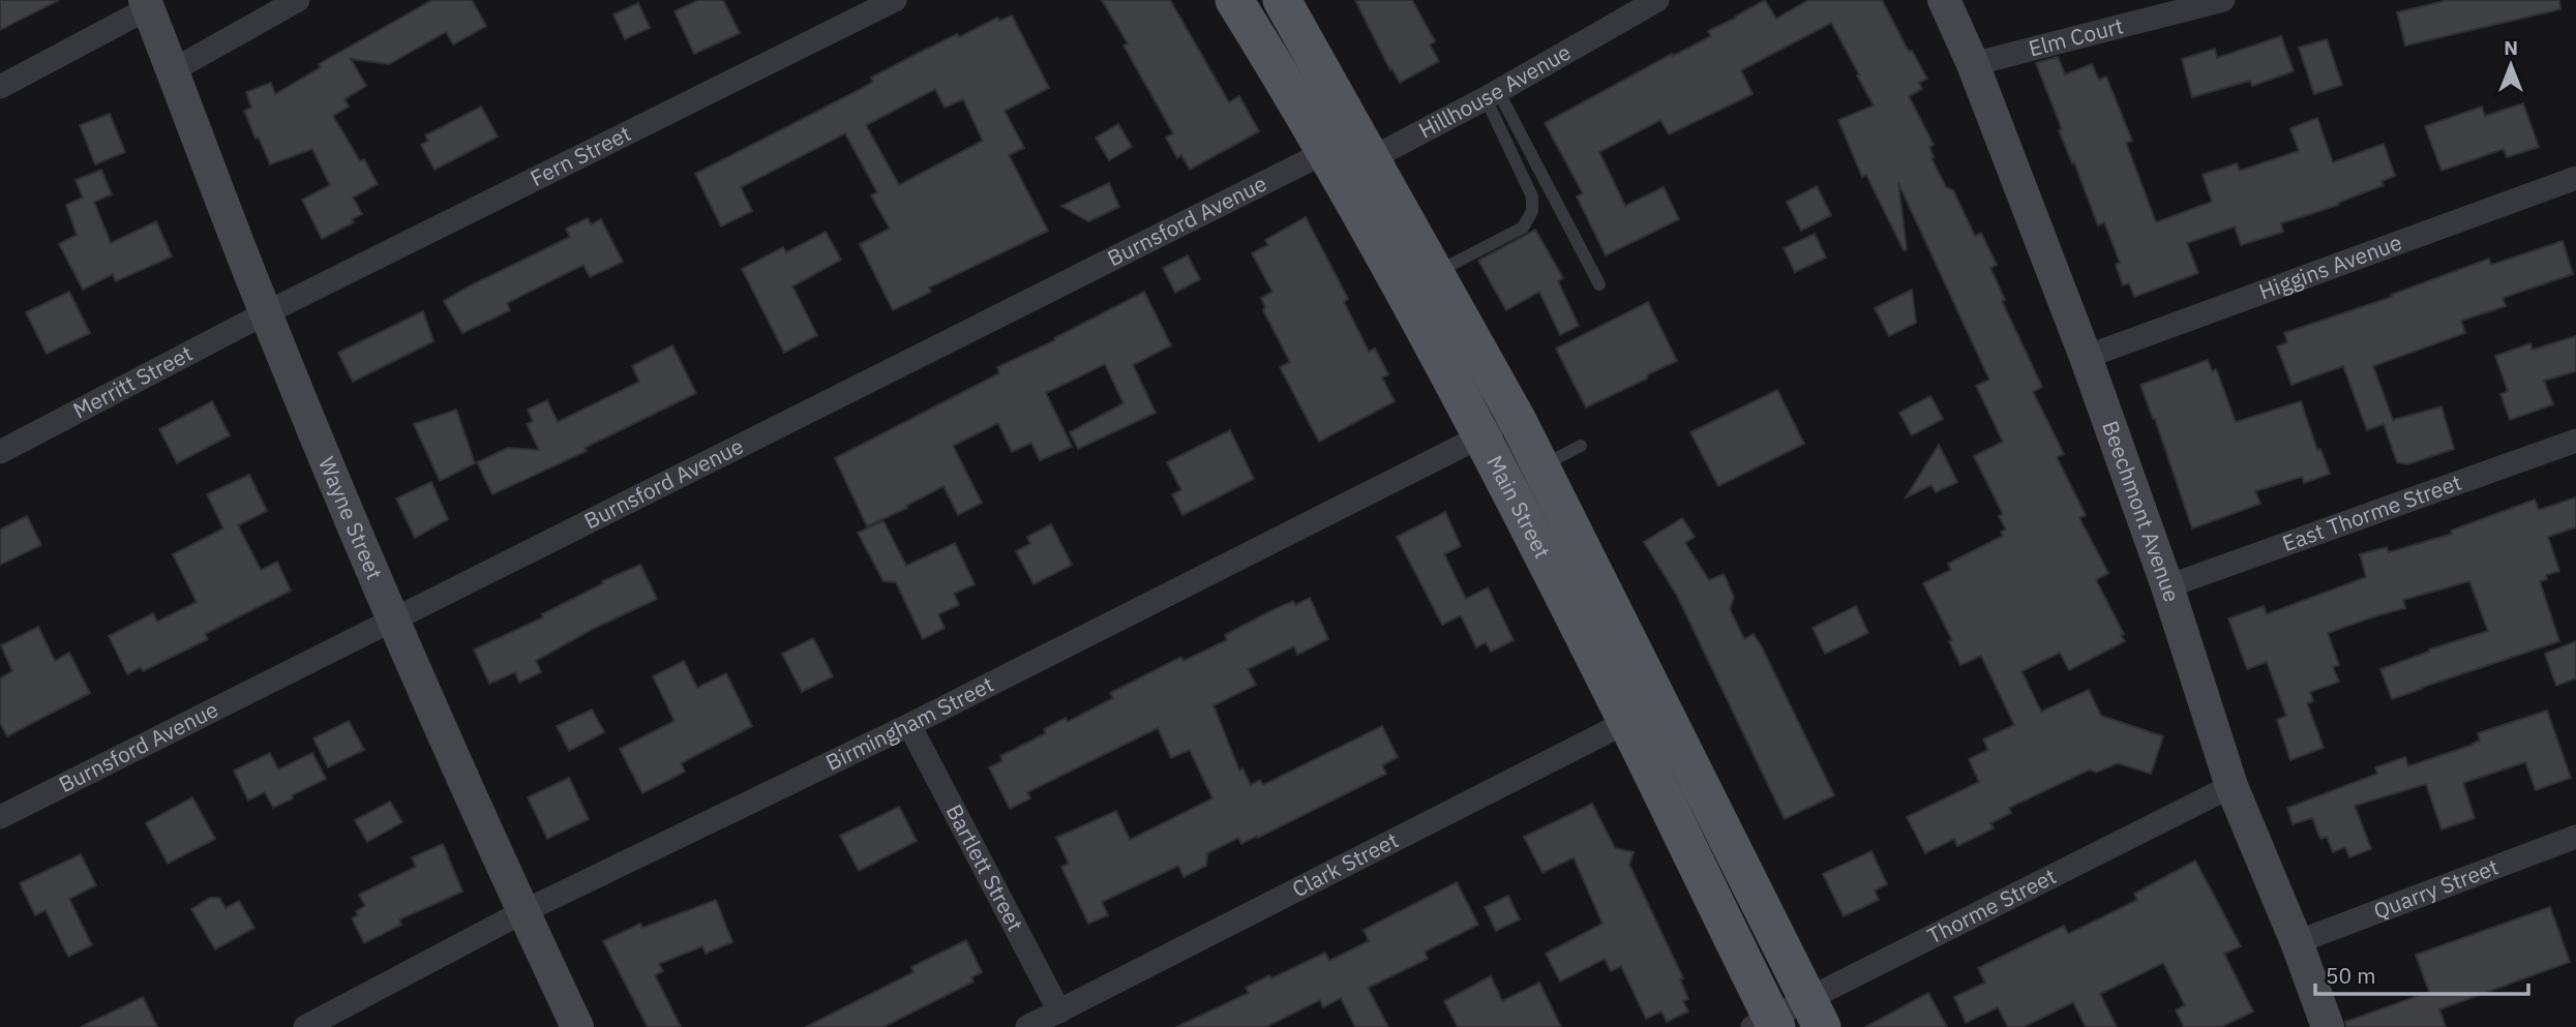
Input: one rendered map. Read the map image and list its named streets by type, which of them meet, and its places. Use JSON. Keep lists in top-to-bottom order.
{
  "streets": {
    "main road": ["Main Street"],
    "street": [
      "Elm Court",
      "Hillhouse Avenue",
      "Fern Street",
      "Burnsford Avenue",
      "Higgins Avenue",
      "Merritt Street",
      "Beechmont Avenue",
      "East Thorme Street",
      "Wayne Street",
      "Birmingham Street",
      "Clark Street",
      "Bartlett Street",
      "Quarry Street",
      "Thorme Street"
    ]
  },
  "crossings": [
    ["Elm Court", "Beechmont Avenue"],
    ["Hillhouse Avenue", "Main Street"],
    ["Fern Street", "Merritt Street"],
    ["Fern Street", "Wayne Street"],
    ["Burnsford Avenue", "Main Street"],
    ["Burnsford Avenue", "Wayne Street"],
    ["Higgins Avenue", "Beechmont Avenue"],
    ["Merritt Street", "Wayne Street"],
    ["Main Street", "Birmingham Street"],
    ["Main Street", "Clark Street"],
    ["Main Street", "Thorme Street"],
    ["Beechmont Avenue", "East Thorme Street"],
    ["Beechmont Avenue", "Quarry Street"],
    ["Beechmont Avenue", "Thorme Street"],
    ["Wayne Street", "Birmingham Street"],
    ["Birmingham Street", "Bartlett Street"],
    ["Clark Street", "Bartlett Street"]
  ],
  "scale_bar": "50 m",
  "north": "top"
}
